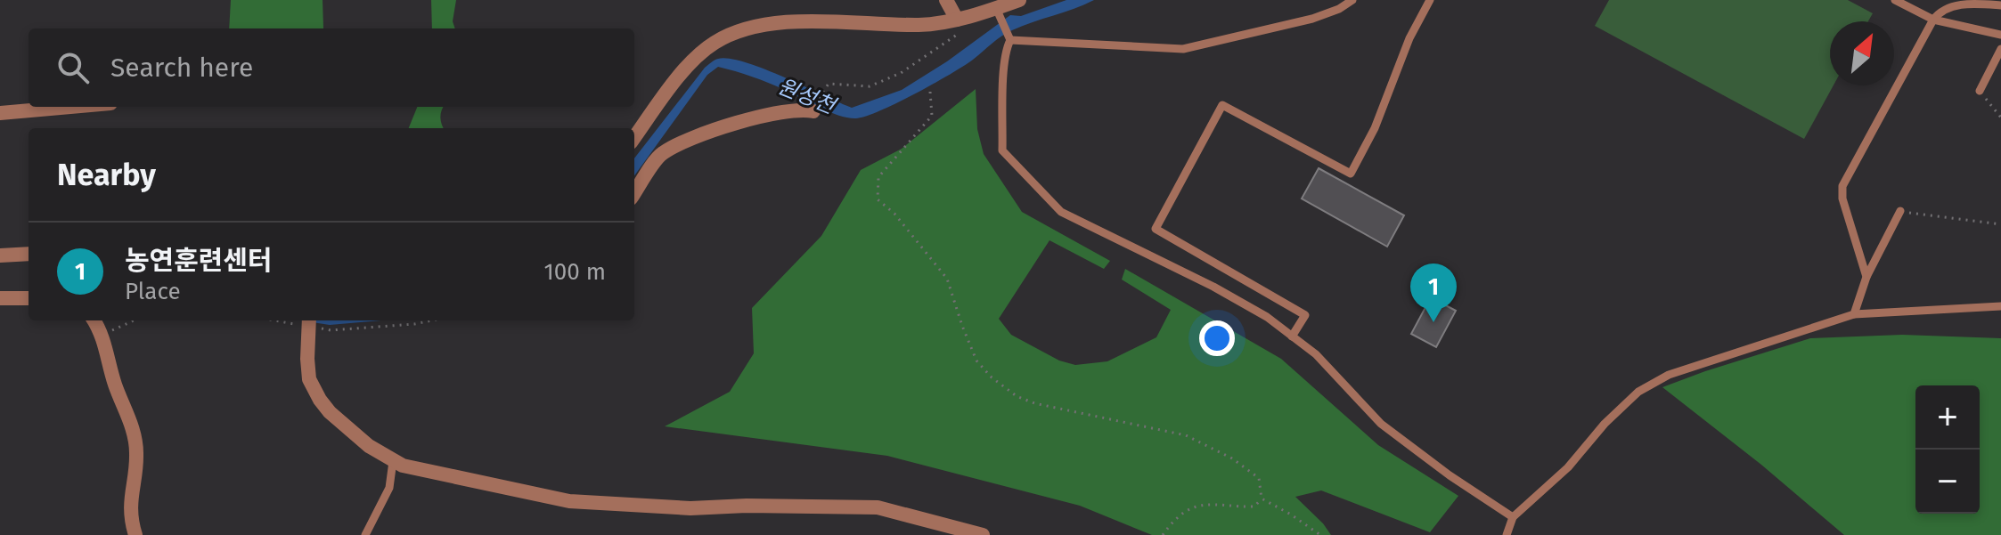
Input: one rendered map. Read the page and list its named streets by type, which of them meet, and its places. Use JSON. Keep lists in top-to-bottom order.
{
  "water": ["원성천"],
  "north": "top right",
  "page": {
    "search": "Search here",
    "heading": "Nearby",
    "list": [
      {
        "mark": "1",
        "name": "농연훈련센터",
        "note": "Place",
        "value": "100 m"
      }
    ],
    "pins": "1",
    "map_buttons": ["+", "−"]
  }
}
